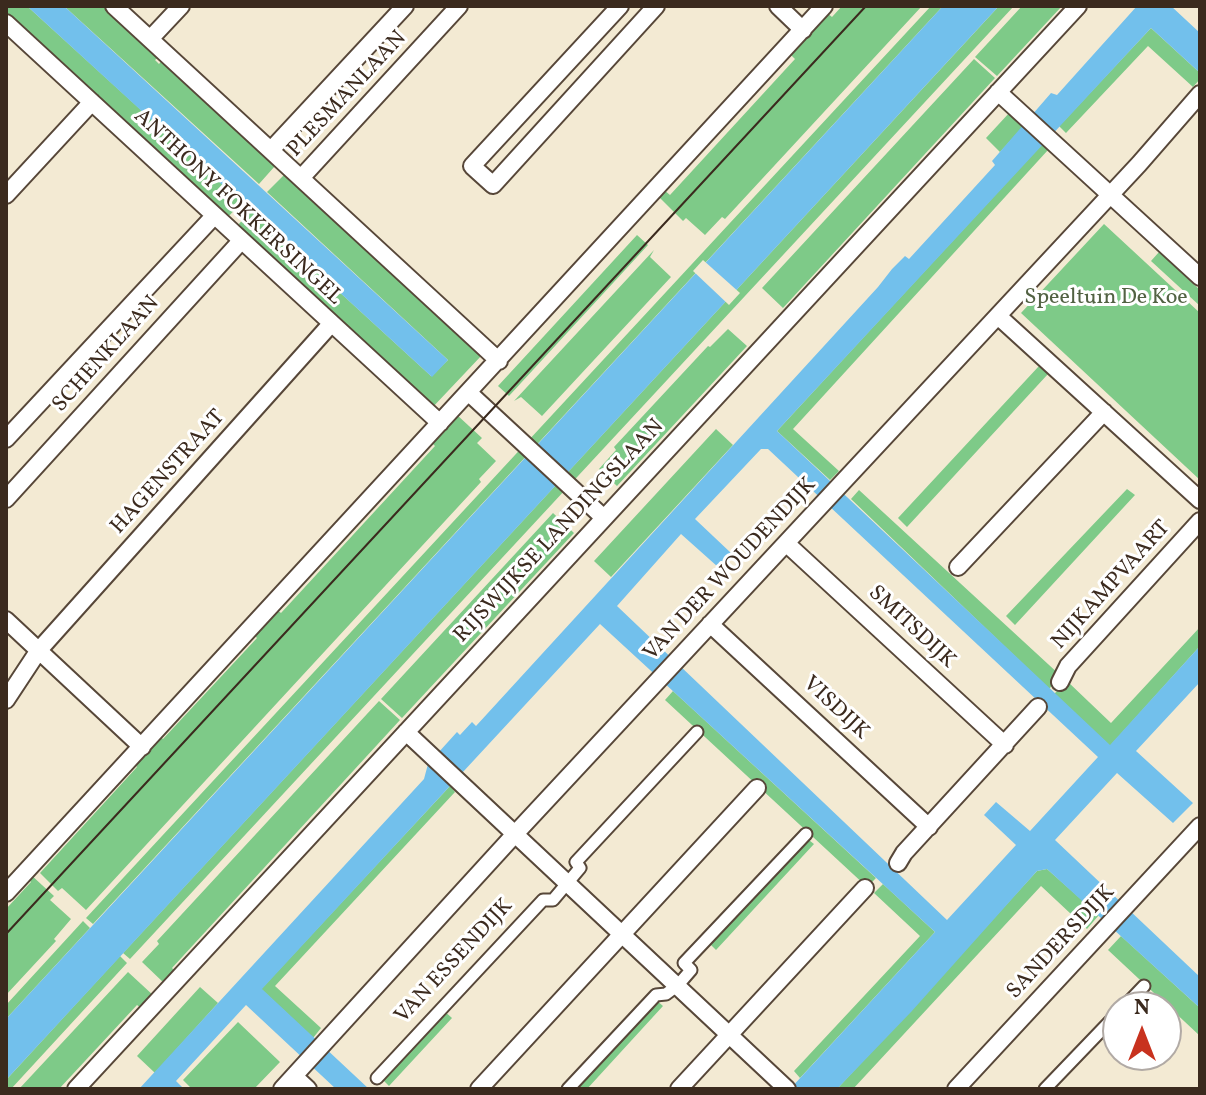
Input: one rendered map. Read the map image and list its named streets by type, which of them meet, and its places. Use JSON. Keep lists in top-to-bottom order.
{
  "streets": {
    "street": [
      "PLESMANLAAN",
      "ANTHONY FOKKERSINGEL",
      "SCHENKLAAN",
      "HAGENSTRAAT",
      "RIJSWIJKSE LANDINGSLAAN",
      "VAN DER WOUDENDIJK",
      "NIJKAMPVAART",
      "SMITSDIJK",
      "VISDIJK",
      "SANDERSDIJK",
      "VAN ESSENDIJK"
    ]
  },
  "crossings": [
    ["ANTHONY FOKKERSINGEL", "SCHENKLAAN"],
    ["ANTHONY FOKKERSINGEL", "HAGENSTRAAT"],
    ["VAN DER WOUDENDIJK", "SMITSDIJK"],
    ["VAN DER WOUDENDIJK", "VISDIJK"]
  ],
  "parks": ["Speeltuin De Koe"],
  "north": "top"
}
